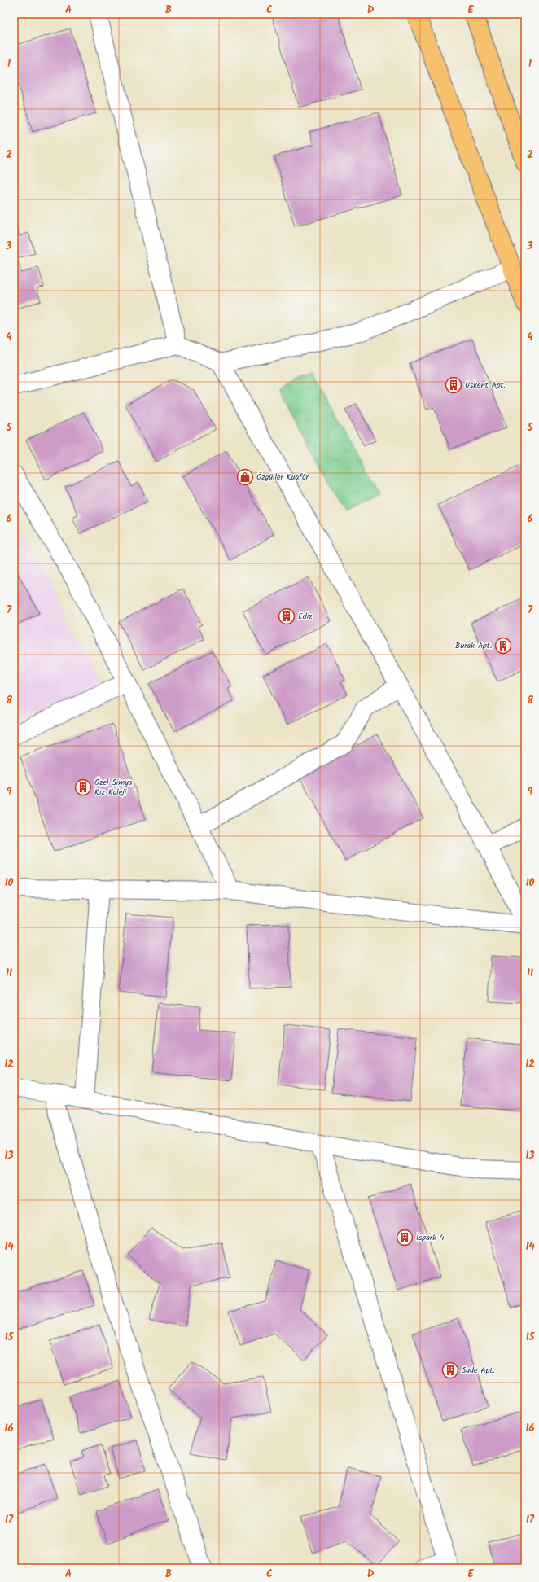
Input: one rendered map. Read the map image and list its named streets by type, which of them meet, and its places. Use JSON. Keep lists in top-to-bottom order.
{
  "places": {
    "building": [
      "Uskent Apt.",
      "Ediz",
      "Burak Apt.",
      "Özel Simya Kız Koleji",
      "İspark 4",
      "Sude Apt."
    ],
    "shop": ["Özgüller Kuaför"]
  },
  "grid": {
    "columns": [
      "A",
      "B",
      "C",
      "D",
      "E"
    ],
    "rows": [
      "1",
      "2",
      "3",
      "4",
      "5",
      "6",
      "7",
      "8",
      "9",
      "10",
      "11",
      "12",
      "13",
      "14",
      "15",
      "16",
      "17"
    ]
  }
}
